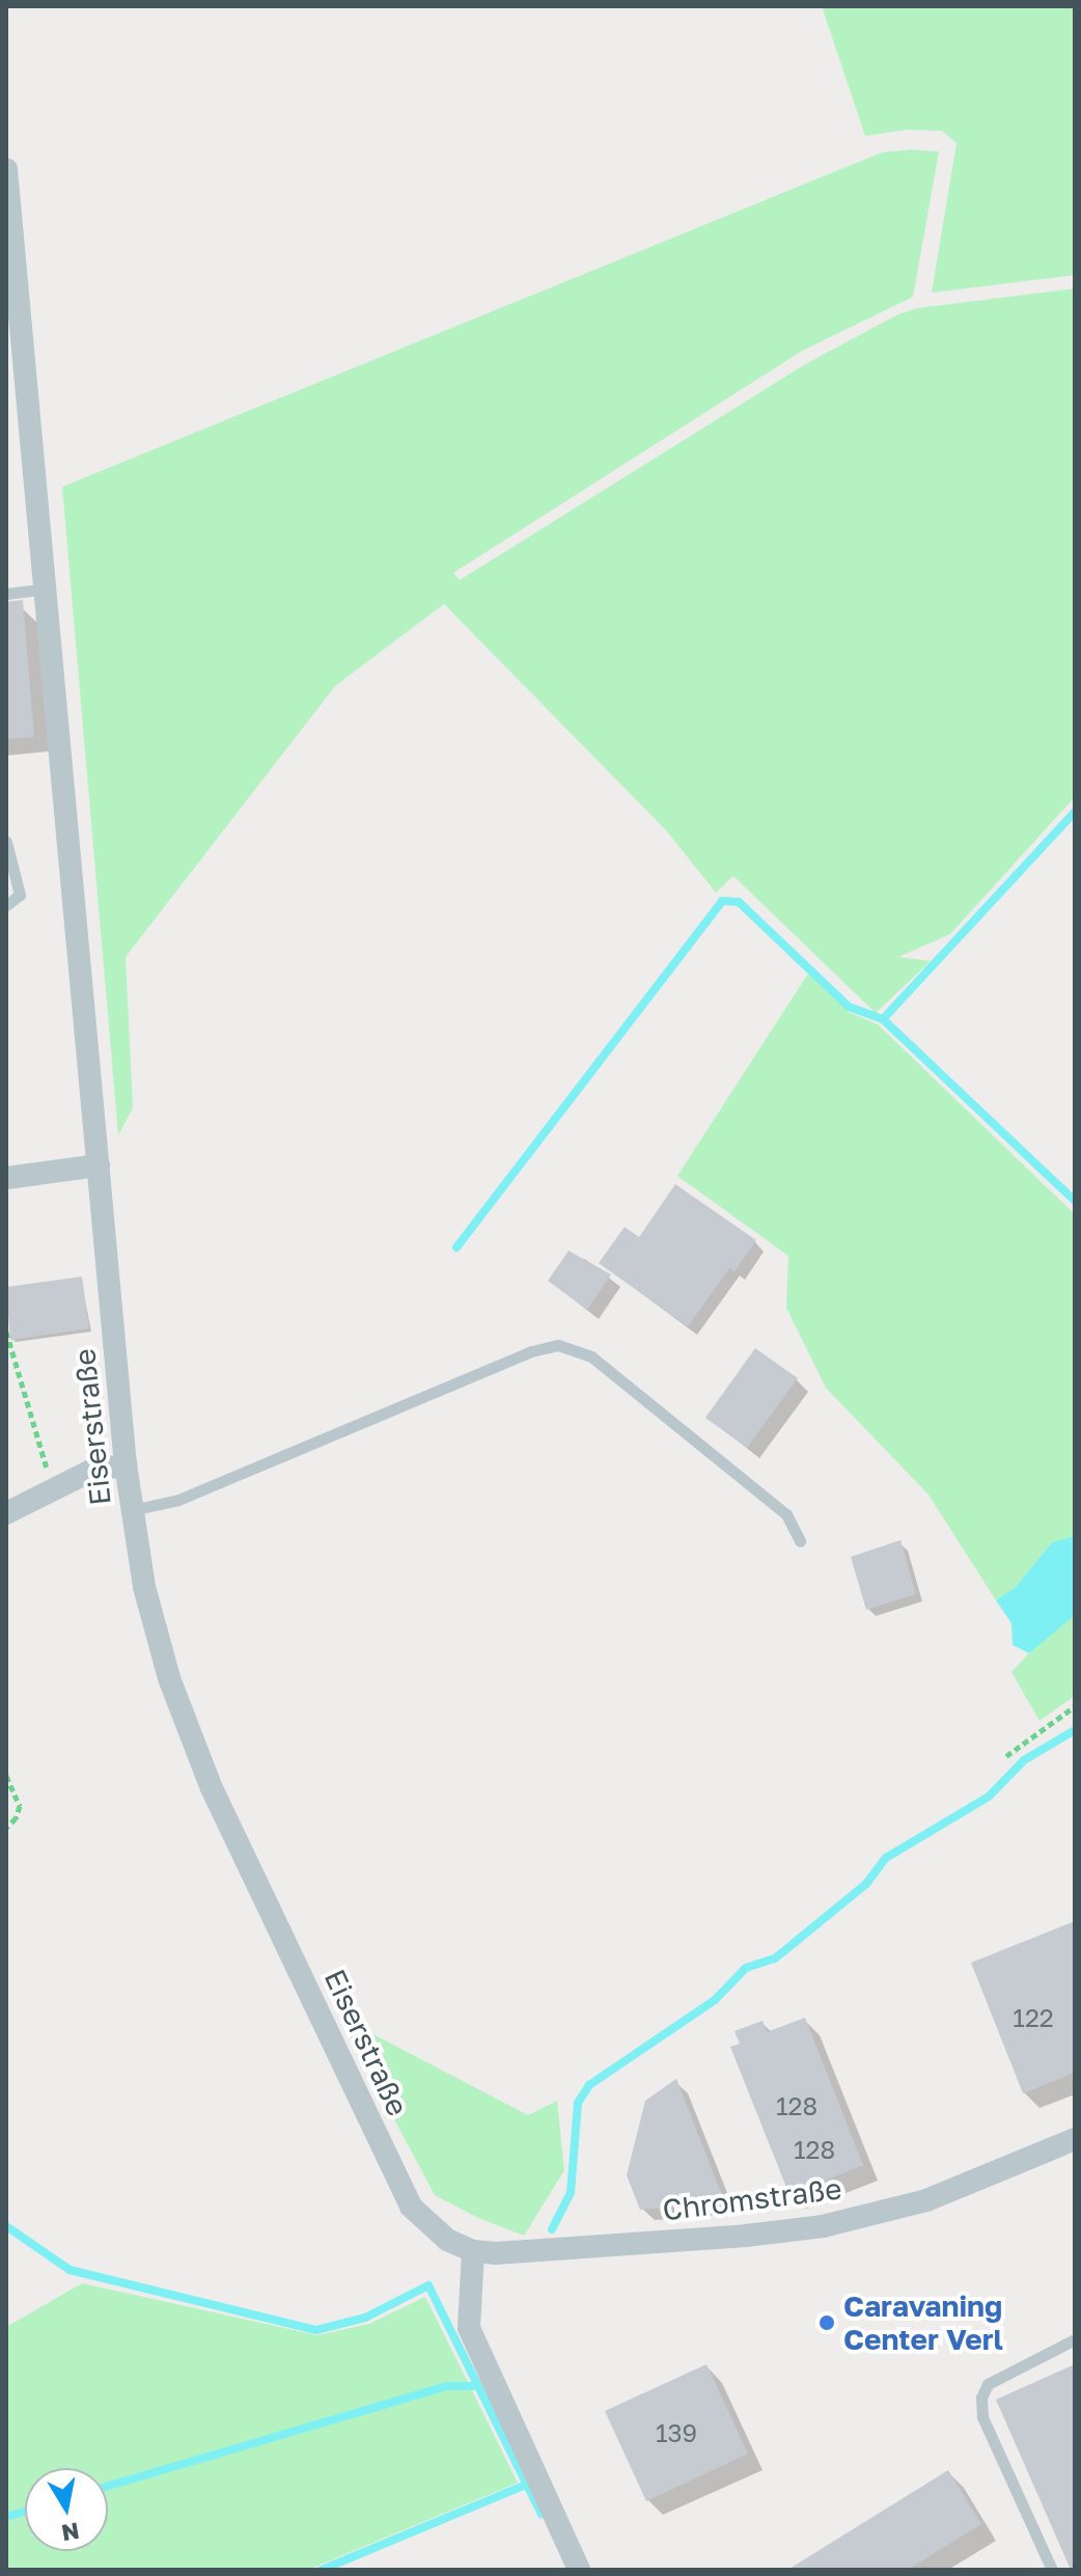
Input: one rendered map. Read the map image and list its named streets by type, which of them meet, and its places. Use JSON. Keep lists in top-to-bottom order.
{
  "streets": {
    "street": ["Eiserstraße", "Chromstraße"]
  },
  "crossings": [
    ["Eiserstraße", "Chromstraße"]
  ],
  "places": ["Caravaning Center Verl"],
  "house_numbers": [
    "122",
    "128",
    "128",
    "139"
  ],
  "north": "bottom"
}
